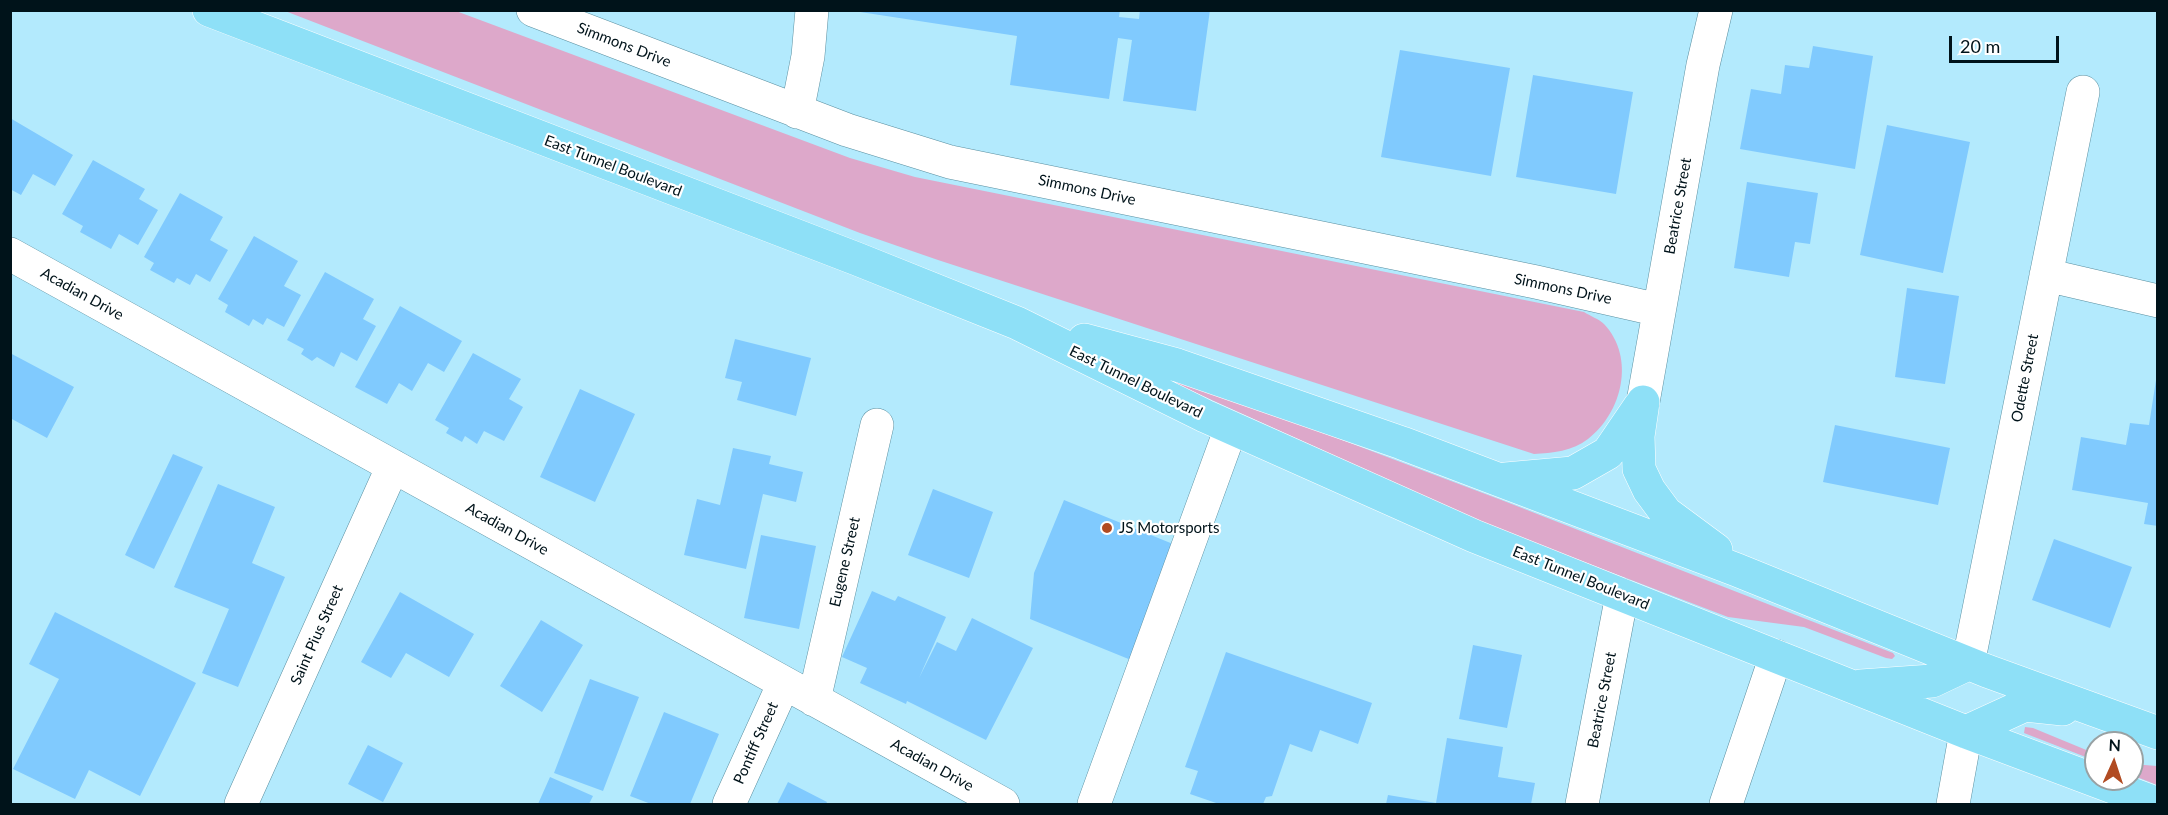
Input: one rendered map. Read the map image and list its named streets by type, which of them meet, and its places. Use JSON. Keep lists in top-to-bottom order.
{
  "streets": {
    "main road": ["East Tunnel Boulevard"],
    "street": [
      "Simmons Drive",
      "Beatrice Street",
      "Acadian Drive",
      "Odette Street",
      "Eugene Street",
      "Saint Pius Street",
      "Pontiff Street"
    ]
  },
  "crossings": [
    ["Simmons Drive", "Beatrice Street"],
    ["East Tunnel Boulevard", "Beatrice Street"],
    ["East Tunnel Boulevard", "Odette Street"],
    ["Acadian Drive", "Eugene Street"],
    ["Acadian Drive", "Saint Pius Street"],
    ["Acadian Drive", "Pontiff Street"]
  ],
  "places": ["JS Motorsports"],
  "scale_bar": "20 m",
  "north": "top"
}
